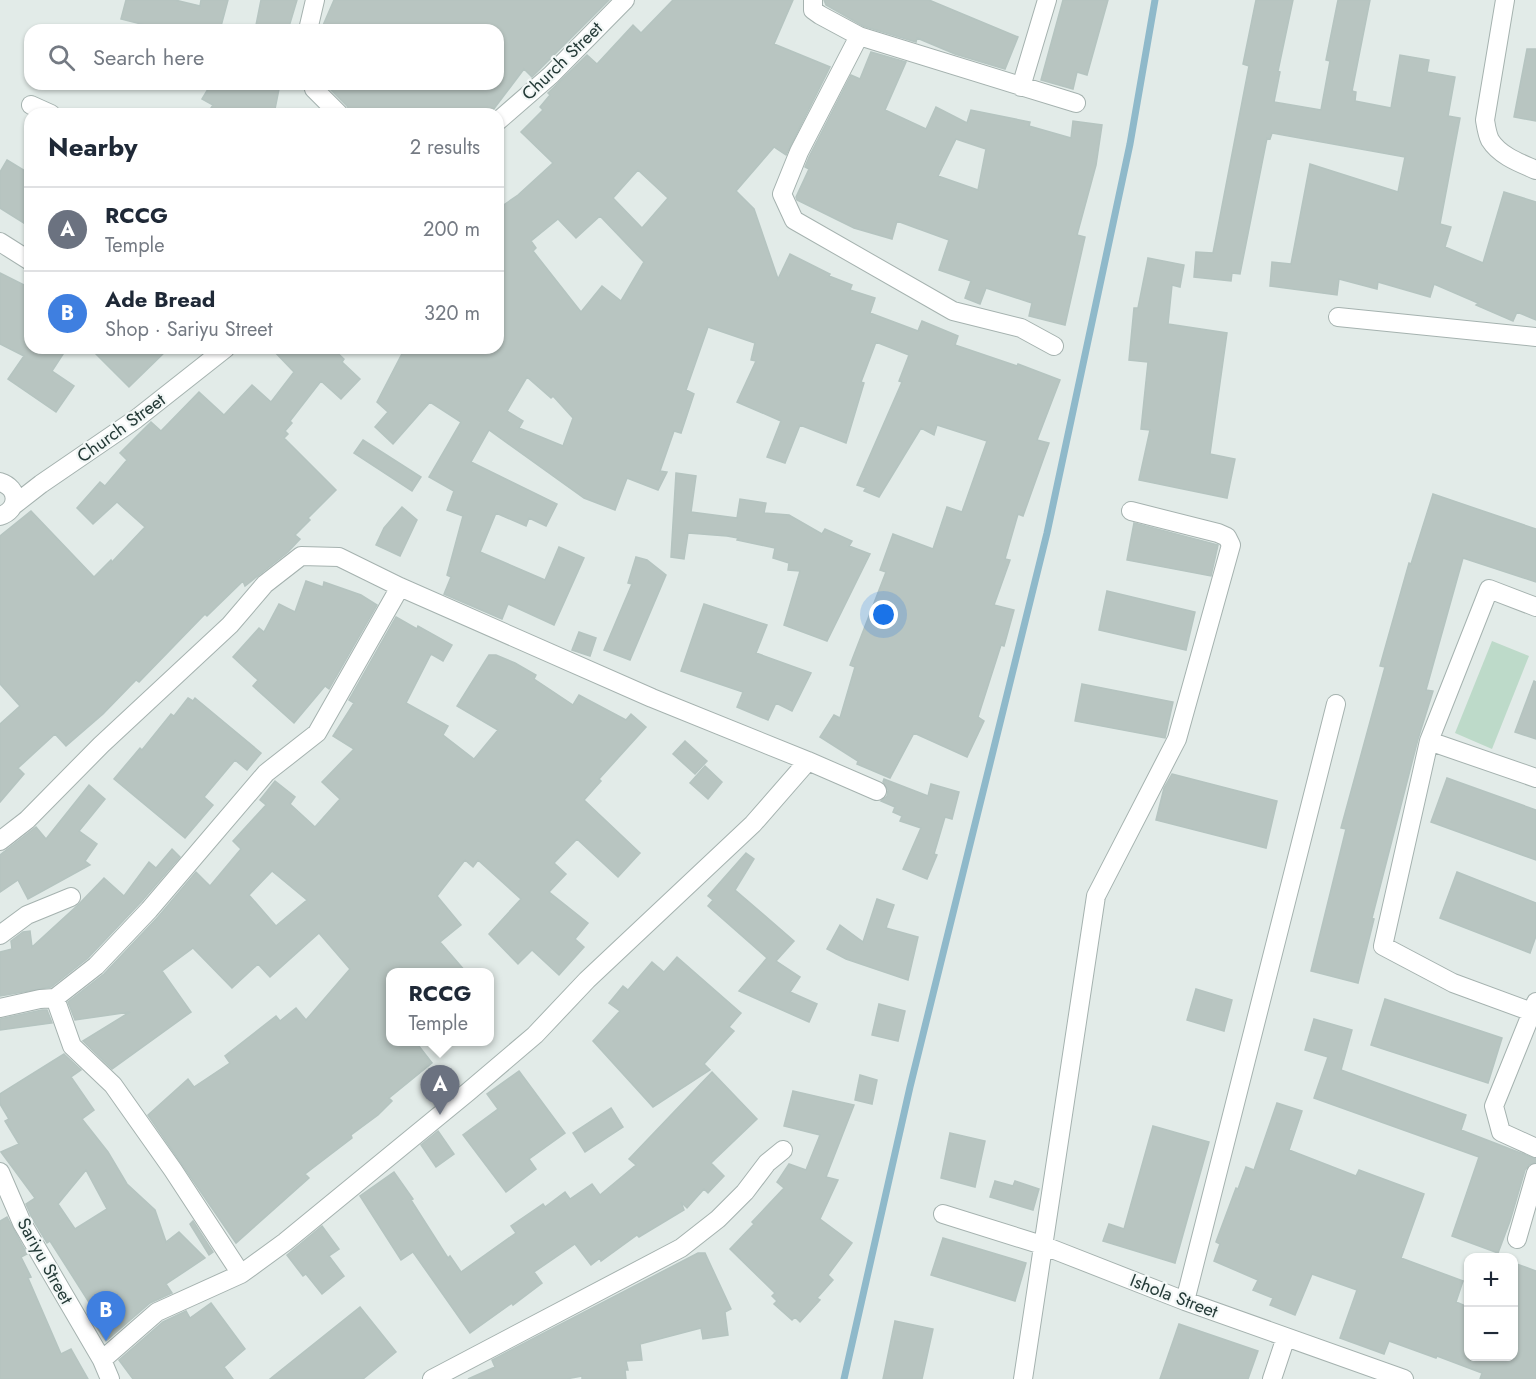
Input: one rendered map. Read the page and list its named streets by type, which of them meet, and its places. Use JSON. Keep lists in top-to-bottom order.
{
  "streets": {
    "street": ["Church Street", "Sariyu Street", "Ishola Street"]
  },
  "page": {
    "search": "Search here",
    "heading": ["Nearby", "2 results"],
    "list": [
      {
        "mark": "A",
        "name": "RCCG",
        "note": "Temple",
        "value": "200 m"
      },
      {
        "mark": "B",
        "name": "Ade Bread",
        "note": "Shop · Sariyu Street",
        "value": "320 m"
      }
    ],
    "popup": ["RCCG", "Temple"],
    "pins": ["A", "B"],
    "map_buttons": ["+", "−"]
  }
}
